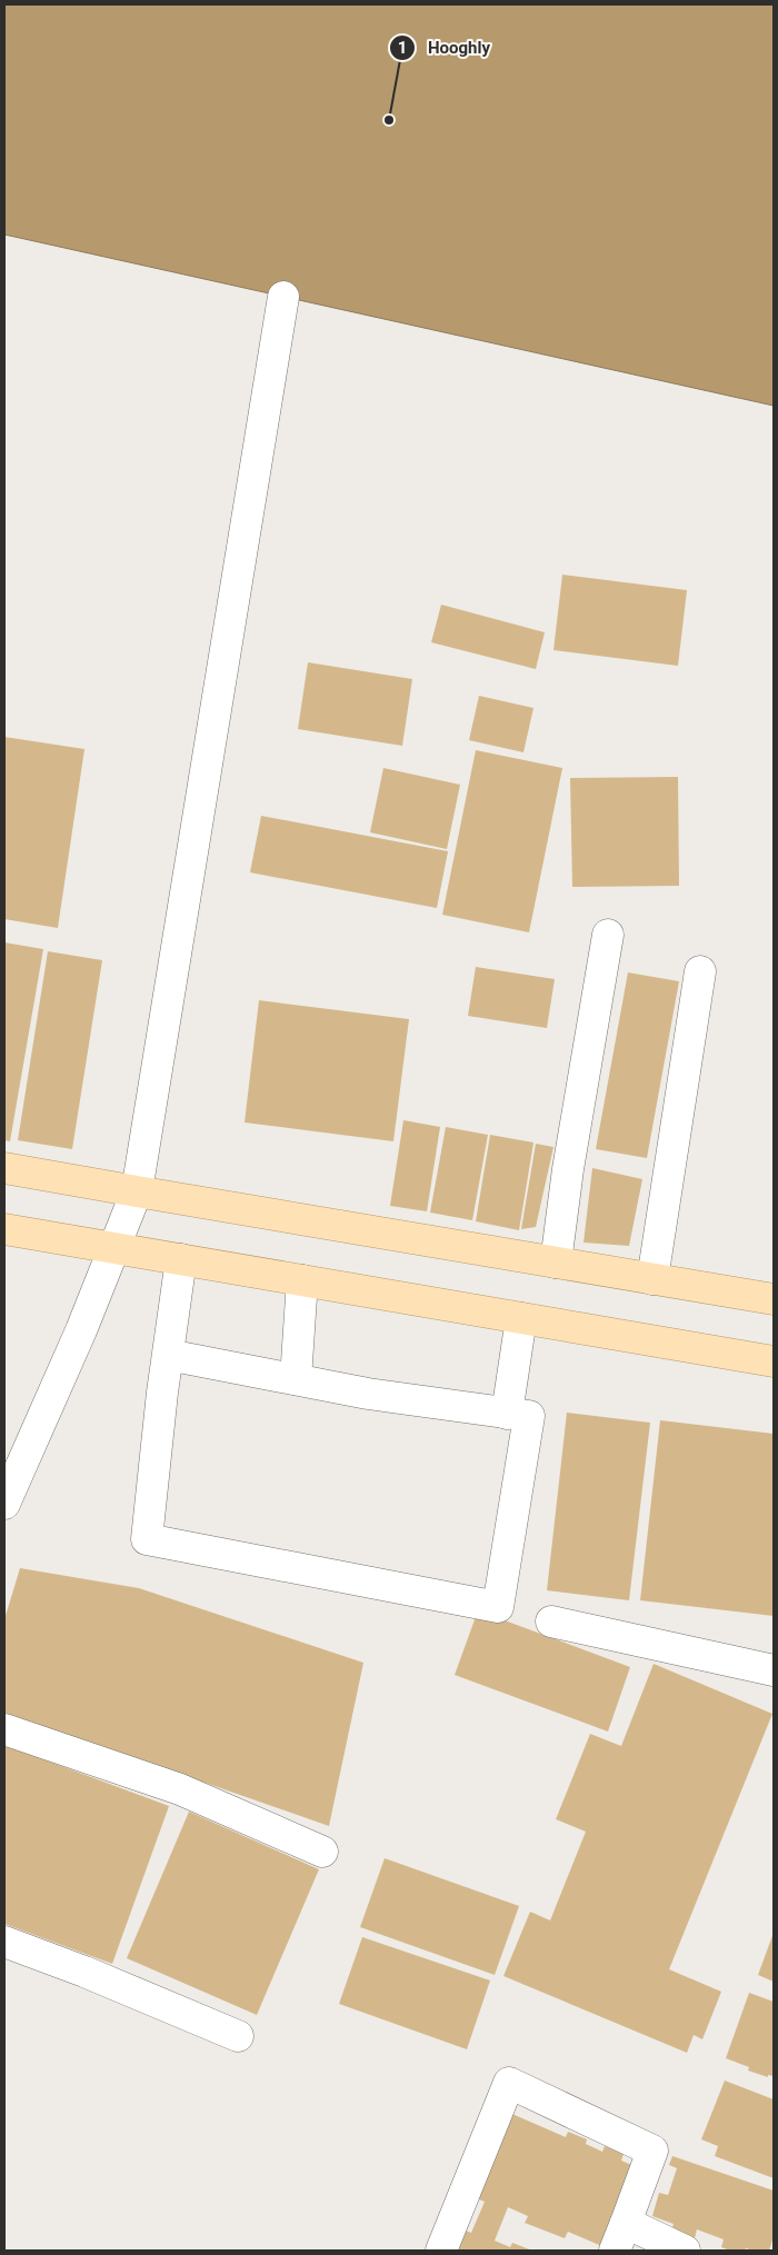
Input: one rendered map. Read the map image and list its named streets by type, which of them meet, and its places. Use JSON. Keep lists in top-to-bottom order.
{
  "places": ["Hooghly"]
}
